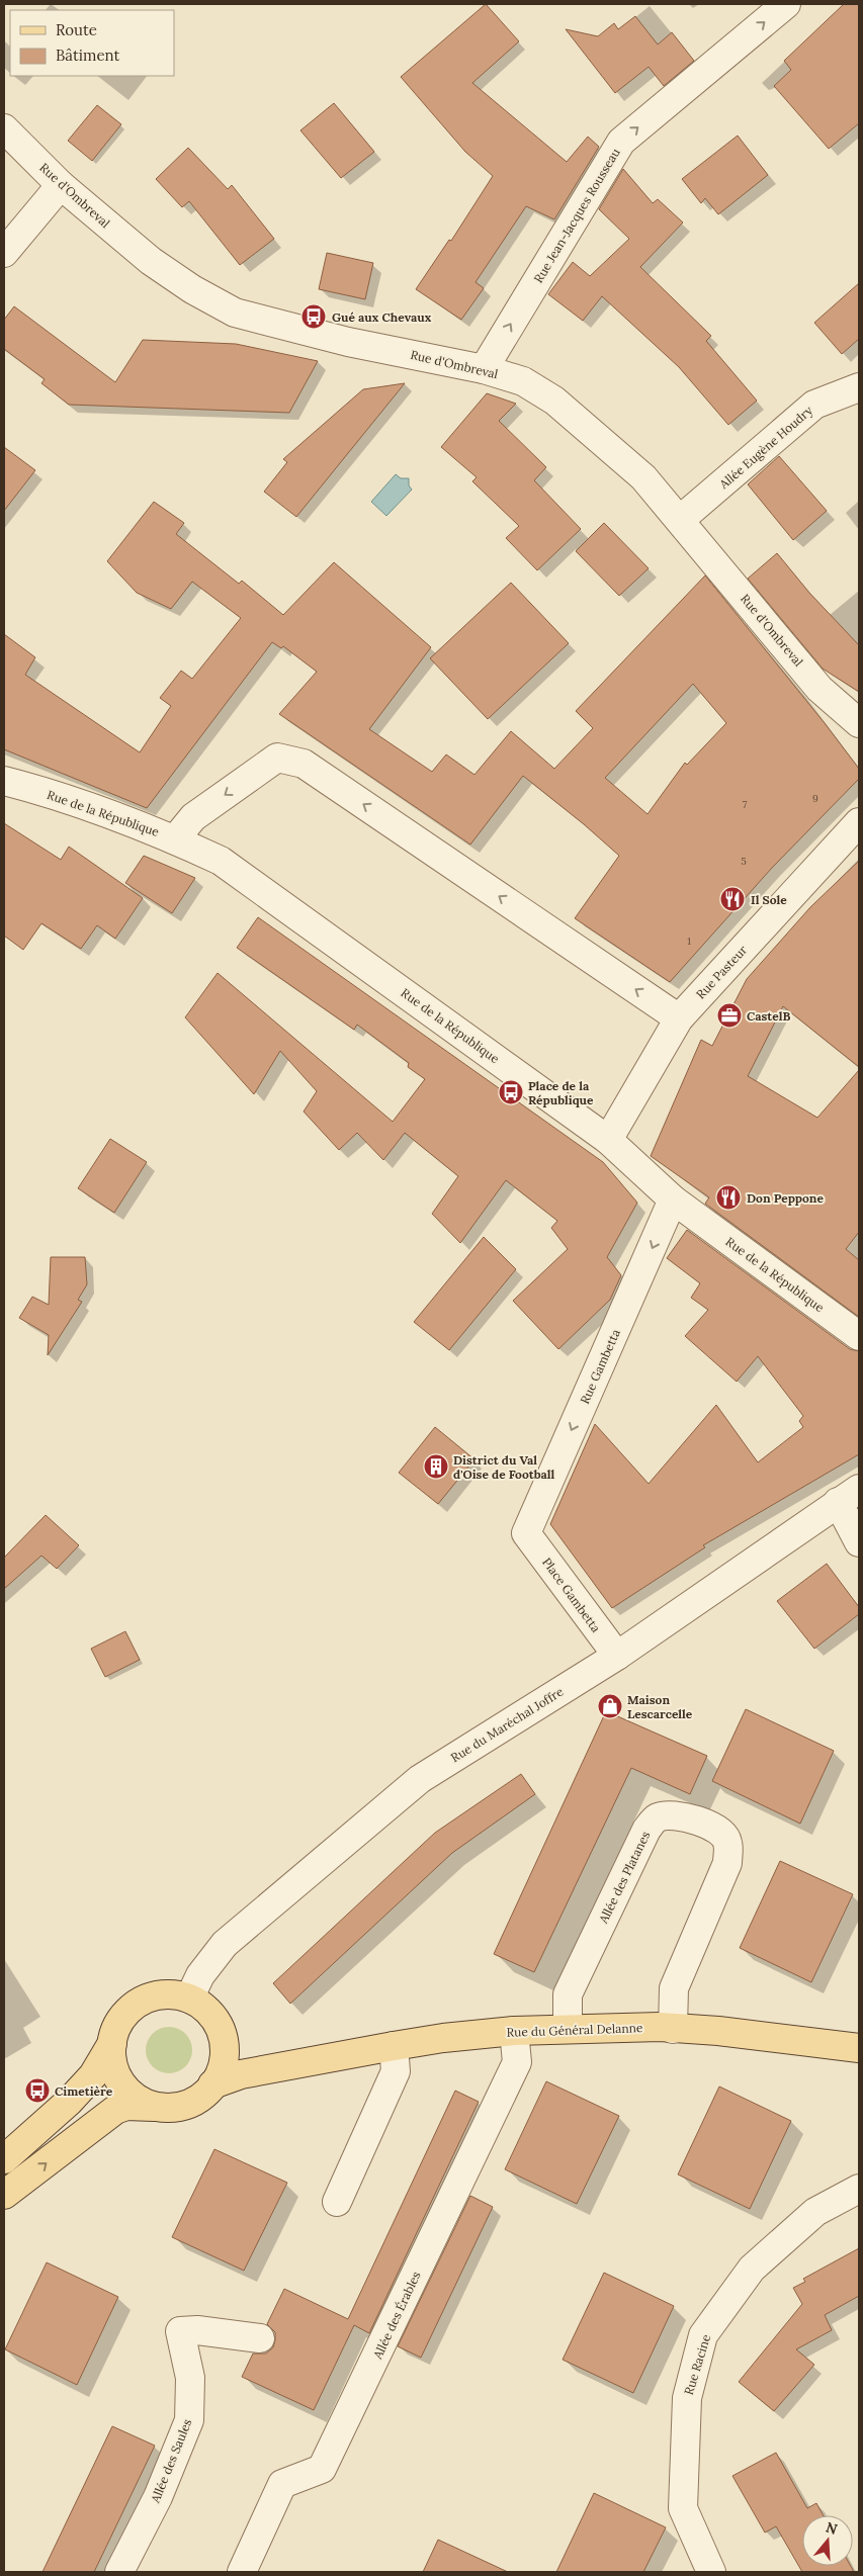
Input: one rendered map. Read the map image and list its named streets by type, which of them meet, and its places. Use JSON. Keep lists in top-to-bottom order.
{
  "streets": {
    "main road": ["Rue du Général Delanne"],
    "street": [
      "Rue d'Ombreval",
      "Rue Jean-Jacques Rousseau",
      "Allée Eugène Houdry",
      "Rue de la République",
      "Rue Pasteur",
      "Rue Gambetta",
      "Place Gambetta",
      "Rue du Maréchal Joffre",
      "Allée des Platanes",
      "Allée des Érables",
      "Rue Racine",
      "Allée des Saules"
    ]
  },
  "crossings": [
    ["Rue d'Ombreval", "Rue Jean-Jacques Rousseau"],
    ["Rue d'Ombreval", "Allée Eugène Houdry"],
    ["Rue de la République", "Rue Pasteur"],
    ["Rue de la République", "Rue Gambetta"],
    ["Rue Gambetta", "Place Gambetta"],
    ["Place Gambetta", "Rue du Maréchal Joffre"],
    ["Rue du Maréchal Joffre", "Rue du Général Delanne"],
    ["Allée des Platanes", "Rue du Général Delanne"],
    ["Rue du Général Delanne", "Allée des Érables"]
  ],
  "one_way": ["Rue Jean-Jacques Rousseau", "Rue Gambetta"],
  "places": {
    "bus stop": ["Gué aux Chevaux", "Place de la République", "Cimetière"],
    "restaurant": ["Il Sole", "Don Peppone"],
    "office": ["CastelB"],
    "building": ["District du Val d'Oise de Football"],
    "shop": ["Maison Lescarcelle"]
  },
  "house_numbers": [
    "9",
    "7",
    "5",
    "1"
  ],
  "legend": ["Route", "Bâtiment"],
  "north": "top"
}
